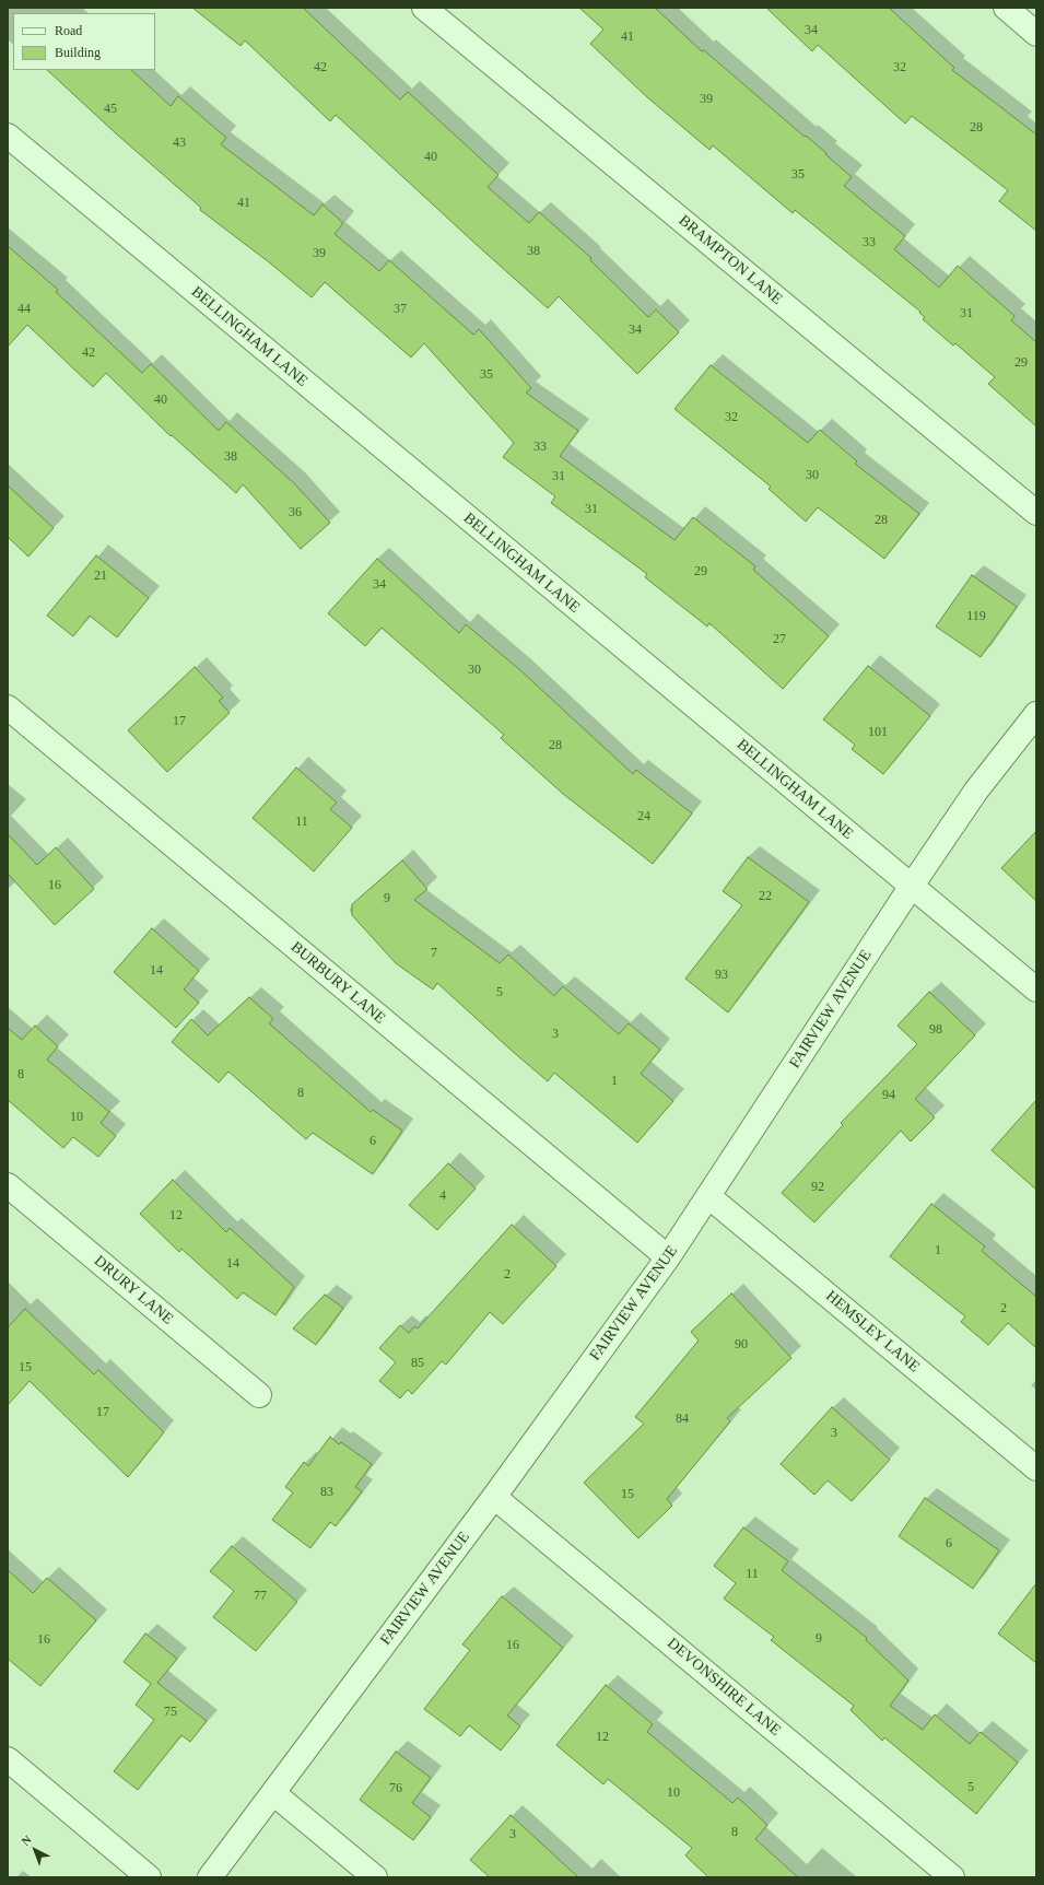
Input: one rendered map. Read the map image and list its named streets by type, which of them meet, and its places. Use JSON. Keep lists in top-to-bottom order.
{
  "streets": {
    "street": [
      "BRAMPTON LANE",
      "BELLINGHAM LANE",
      "BURBURY LANE",
      "FAIRVIEW AVENUE",
      "DRURY LANE",
      "HEMSLEY LANE",
      "DEVONSHIRE LANE"
    ]
  },
  "crossings": [
    ["BELLINGHAM LANE", "FAIRVIEW AVENUE"],
    ["BURBURY LANE", "FAIRVIEW AVENUE"],
    ["FAIRVIEW AVENUE", "HEMSLEY LANE"],
    ["FAIRVIEW AVENUE", "DEVONSHIRE LANE"]
  ],
  "house_numbers": [
    "34",
    "41",
    "42",
    "32",
    "39",
    "45",
    "28",
    "43",
    "40",
    "35",
    "41",
    "33",
    "38",
    "39",
    "44",
    "37",
    "31",
    "34",
    "42",
    "29",
    "35",
    "40",
    "32",
    "33",
    "38",
    "30",
    "31",
    "31",
    "36",
    "28",
    "29",
    "21",
    "34",
    "119",
    "27",
    "30",
    "17",
    "101",
    "28",
    "24",
    "11",
    "16",
    "22",
    "9",
    "7",
    "14",
    "93",
    "5",
    "98",
    "3",
    "8",
    "1",
    "8",
    "94",
    "10",
    "6",
    "92",
    "4",
    "12",
    "1",
    "14",
    "2",
    "2",
    "90",
    "85",
    "15",
    "17",
    "84",
    "3",
    "83",
    "15",
    "6",
    "11",
    "77",
    "9",
    "16",
    "16",
    "75",
    "12",
    "5",
    "76",
    "10",
    "8",
    "3"
  ],
  "legend": ["Road", "Building"],
  "north": "top left"
}
